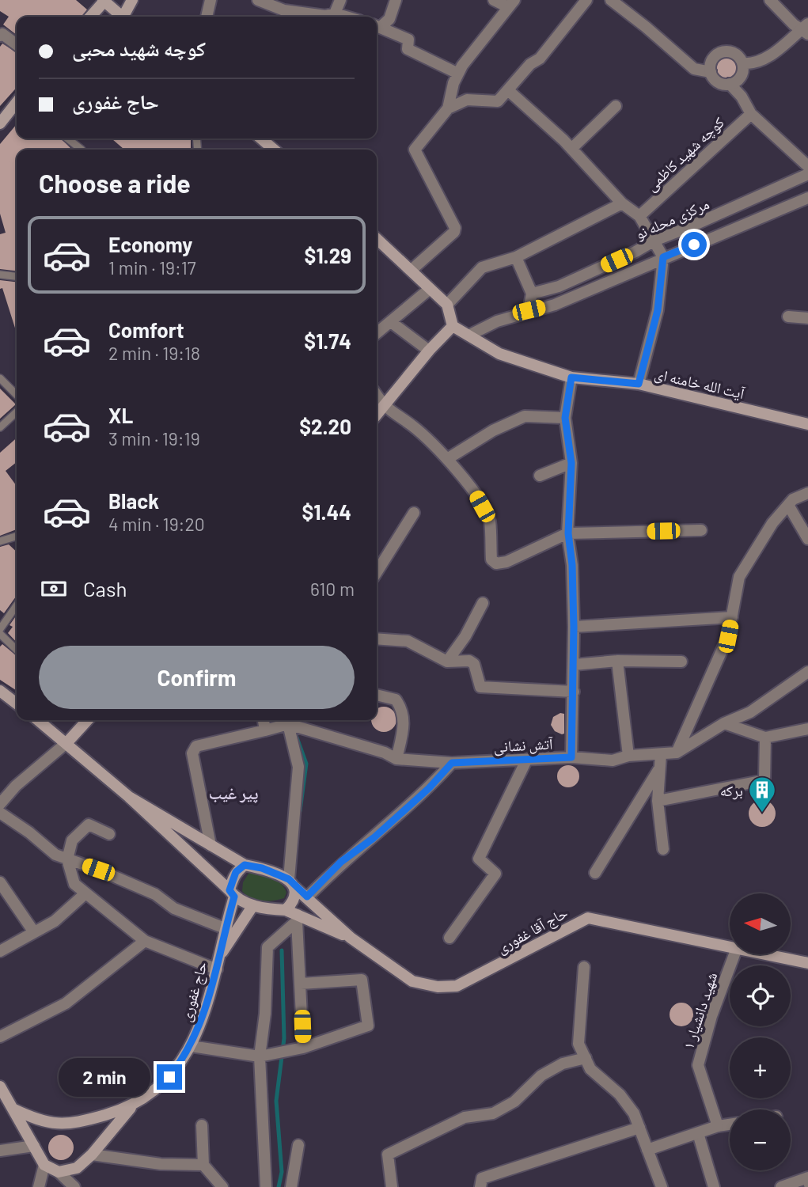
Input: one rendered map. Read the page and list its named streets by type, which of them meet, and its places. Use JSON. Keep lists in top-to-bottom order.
{
  "streets": {
    "main road": ["آیت الله خامنه ای", "حاج آقا غفوری", "حاج غفوری"],
    "street": [
      "کوچه شهید کاظمی",
      "مرکزی محله نو",
      "آتش نشانی",
      "شهید دانشیار ۱"
    ]
  },
  "crossings": [
    ["حاج آقا غفوری", "حاج غفوری"]
  ],
  "districts": ["پیر غیب"],
  "places": {
    "building": ["برکه"]
  },
  "north": "left",
  "page": {
    "banner": ["کوچه شهید محبی", "حاج غفوری"],
    "heading": "Choose a ride",
    "list": [
      {
        "name": "Economy",
        "note": "1 min · 19:17",
        "value": "$1.29"
      },
      {
        "name": "Comfort",
        "note": "2 min · 19:18",
        "value": "$1.74"
      },
      {
        "name": "XL",
        "note": "3 min · 19:19",
        "value": "$2.20"
      },
      {
        "name": "Black",
        "note": "4 min · 19:20",
        "value": "$1.44"
      }
    ],
    "pay": ["Cash", "610 m"],
    "buttons": "Confirm",
    "map_buttons": ["+", "−"],
    "bubble": "2 min"
  }
}
